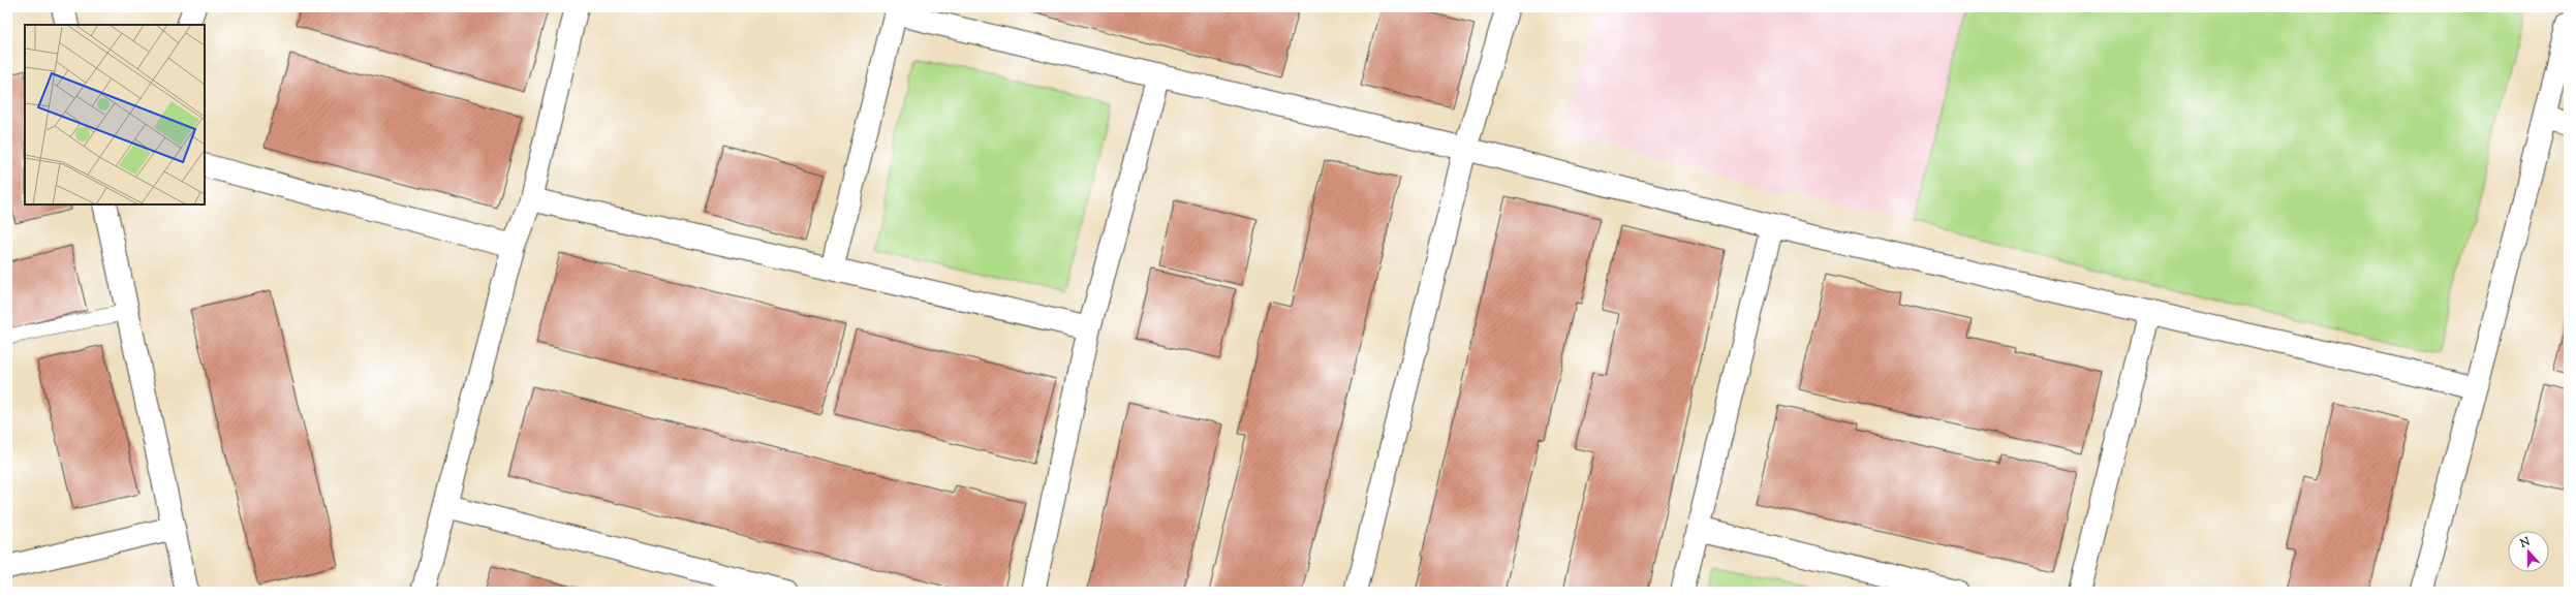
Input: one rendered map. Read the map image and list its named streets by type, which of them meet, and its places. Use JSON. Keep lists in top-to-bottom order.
{
  "north": "top"
}
